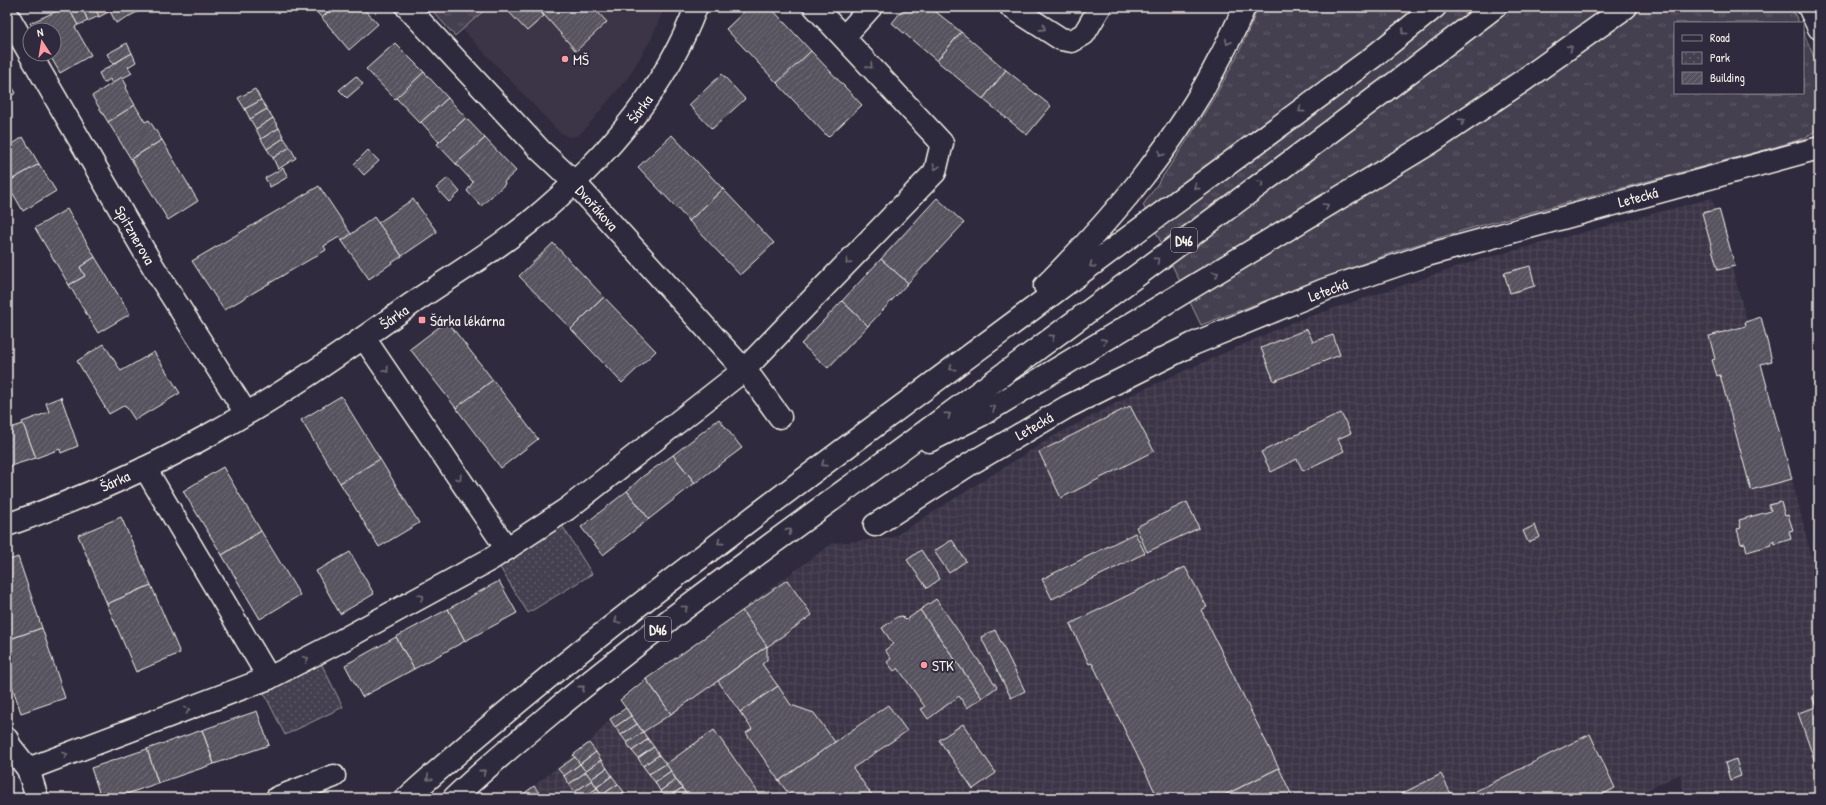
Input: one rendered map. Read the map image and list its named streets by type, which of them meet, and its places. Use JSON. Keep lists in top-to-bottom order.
{
  "streets": {
    "main road": [
      "Šárka",
      "Letecká",
      "Dvořákova",
      "Spitznerova",
      "D46"
    ]
  },
  "crossings": [
    ["Šárka", "Dvořákova"],
    ["Šárka", "Spitznerova"]
  ],
  "places": {
    "other": ["MŠ", "STK"],
    "transit": ["Šárka lékárna"]
  },
  "legend": ["Road", "Park", "Building"],
  "north": "top"
}
